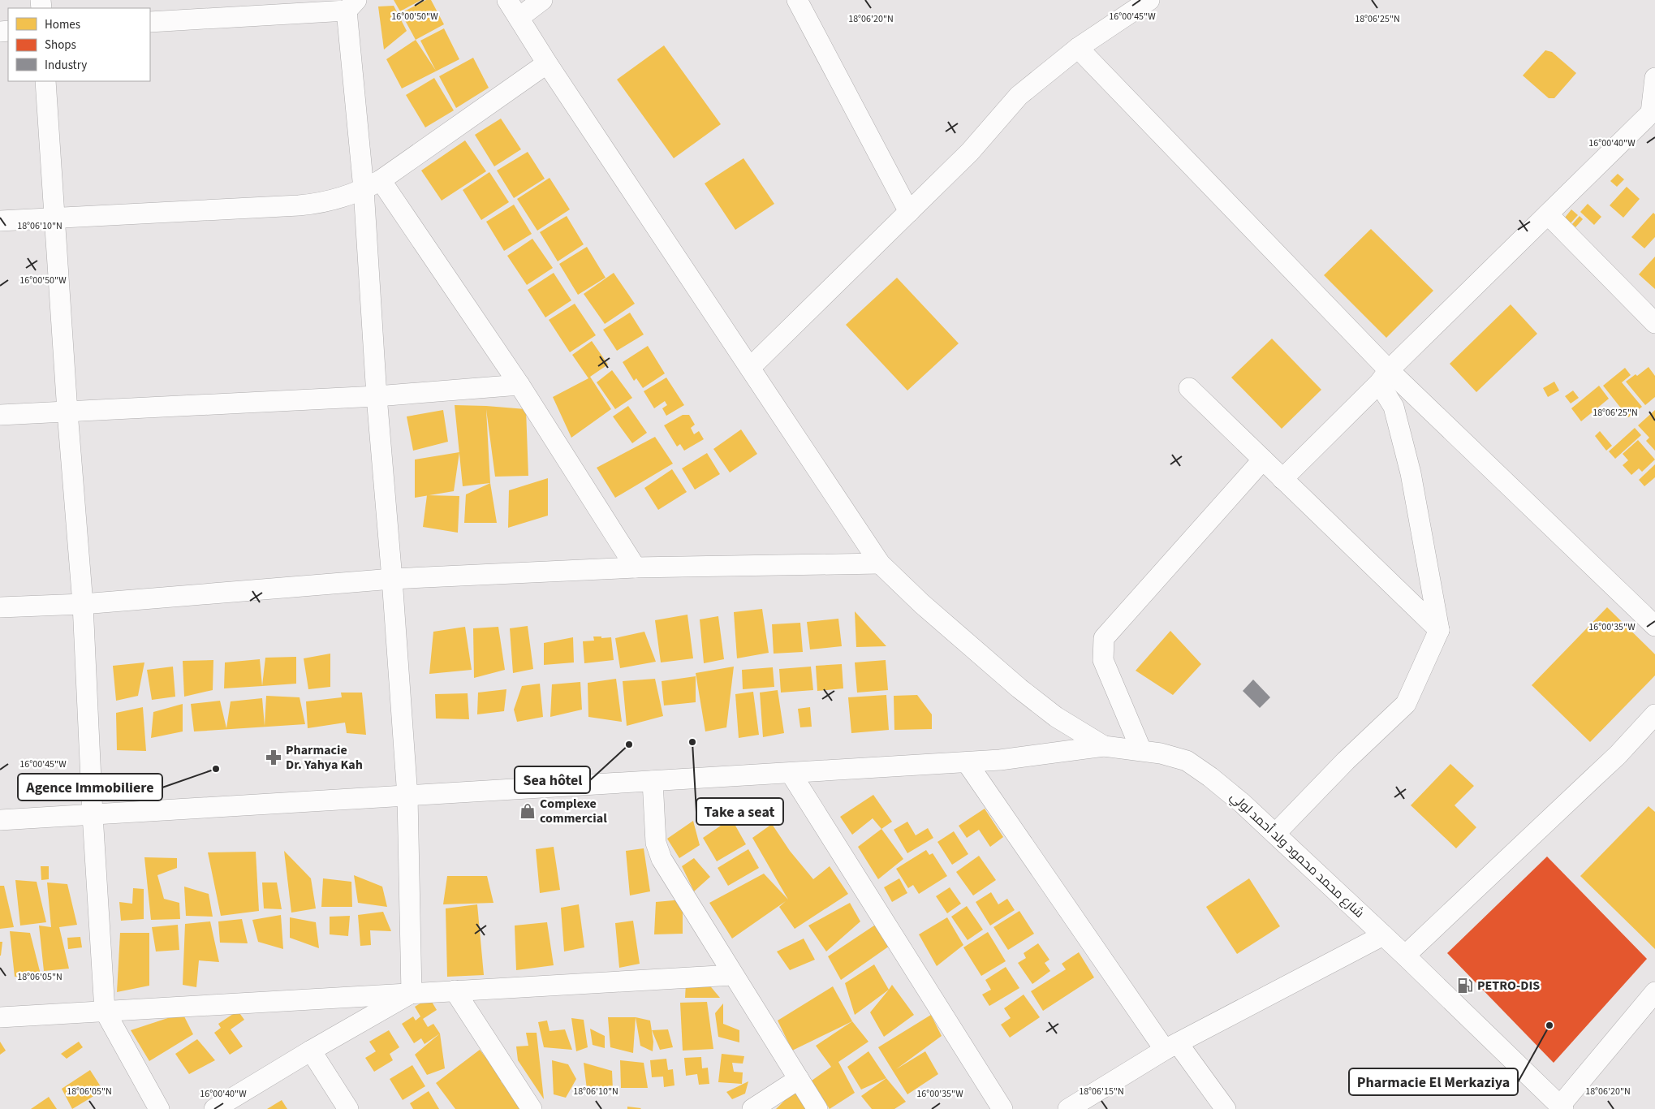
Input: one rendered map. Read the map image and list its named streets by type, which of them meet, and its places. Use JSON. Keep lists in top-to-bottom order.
{
  "streets": {
    "street": ["شارع محمد محمود ولد أحمد لولي"]
  },
  "places": {
    "other": [
      "Take a seat",
      "Sea hôtel",
      "Agence Immobiliere",
      "Pharmacie El Merkaziya"
    ],
    "pharmacy": ["Pharmacie Dr. Yahya Kah"],
    "shop": ["Complexe commercial"],
    "fuel station": ["PETRO-DIS"]
  },
  "legend": ["Homes", "Shops", "Industry"],
  "coordinates": [
    "16°00'50\"W",
    "16°00'45\"W",
    "18°06'25\"N",
    "18°06'20\"N",
    "16°00'40\"W",
    "18°06'10\"N",
    "16°00'35\"W",
    "18°06'05\"N",
    "18°06'15\"N"
  ]
}
